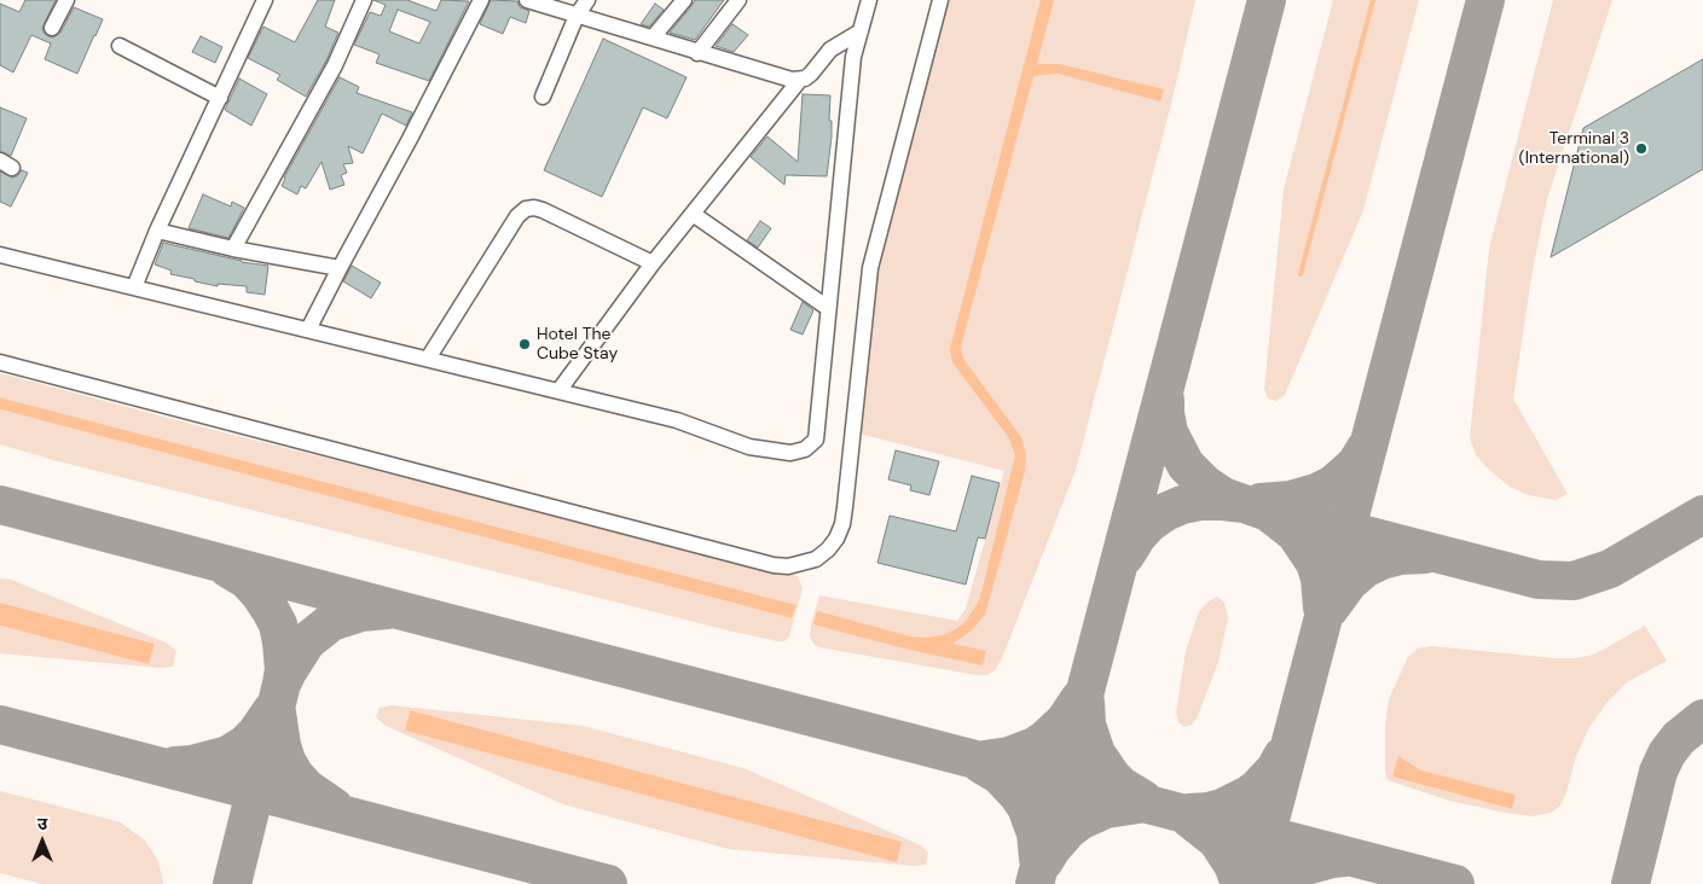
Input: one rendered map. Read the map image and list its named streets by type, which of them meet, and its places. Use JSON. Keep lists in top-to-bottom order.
{
  "places": ["Terminal 3 (International)", "Hotel The Cube Stay"],
  "north": "top"
}
